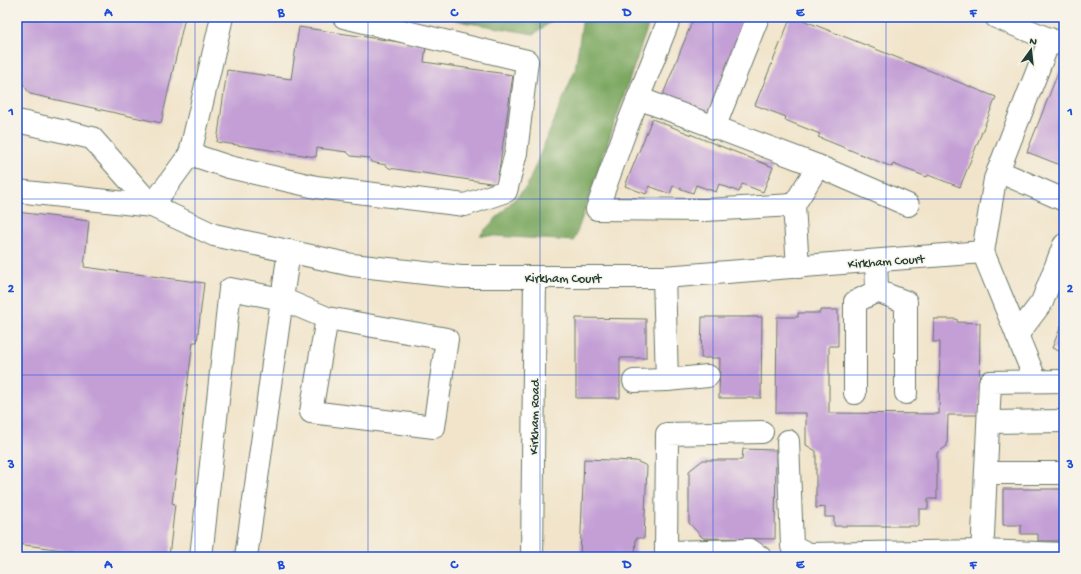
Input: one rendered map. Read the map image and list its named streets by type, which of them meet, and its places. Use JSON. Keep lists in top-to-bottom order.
{
  "streets": {
    "street": ["Kirkham Court", "Kirkham Road"]
  },
  "crossings": [
    ["Kirkham Court", "Kirkham Road"]
  ],
  "north": "top",
  "grid": {
    "columns": [
      "A",
      "B",
      "C",
      "D",
      "E",
      "F"
    ],
    "rows": ["1", "2", "3"]
  }
}
